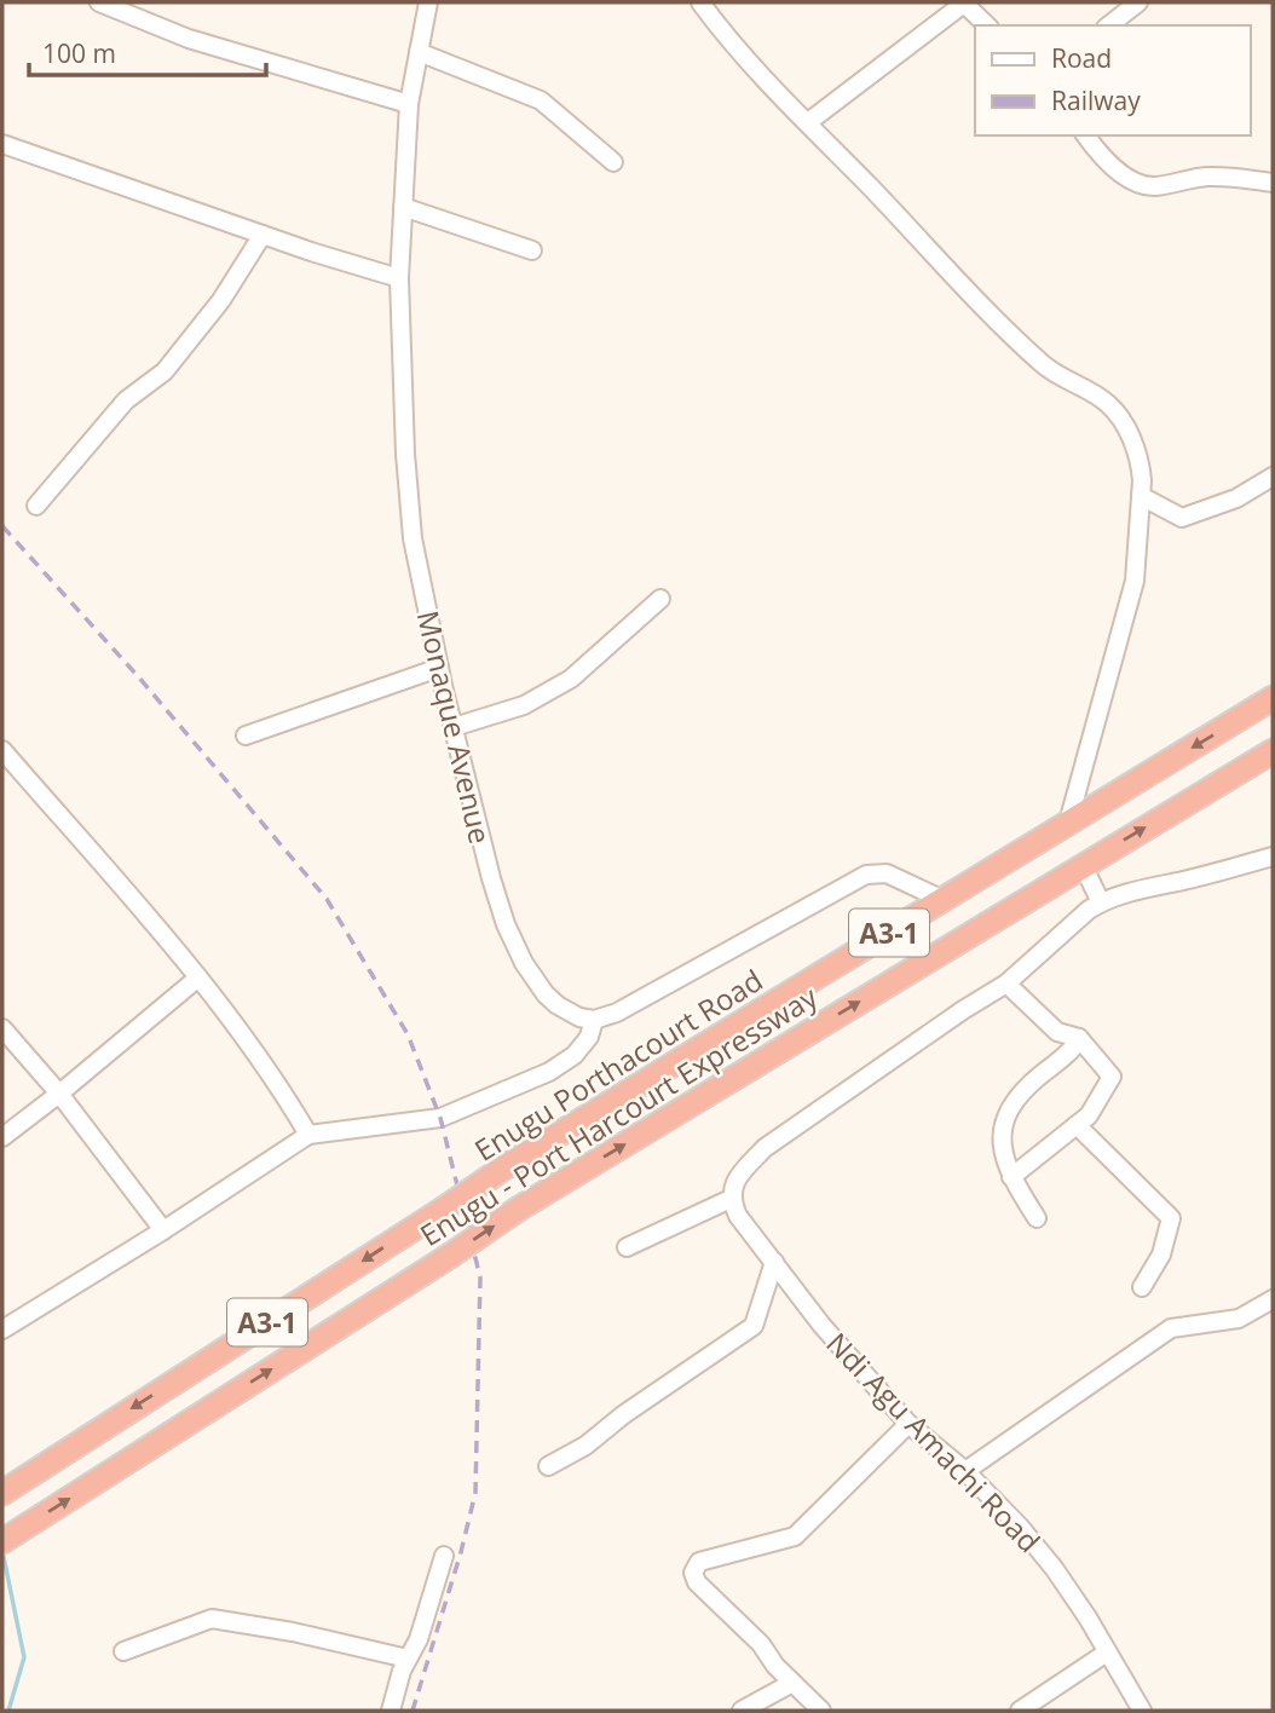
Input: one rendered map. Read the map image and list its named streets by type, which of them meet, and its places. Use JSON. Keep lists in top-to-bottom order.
{
  "streets": {
    "highway": ["A3-1", "Enugu Porthacourt Road", "Enugu - Port Harcourt Expressway"],
    "street": ["Monaque Avenue", "Ndi Agu Amachi Road"]
  },
  "one_way": ["Enugu Porthacourt Road", "Enugu - Port Harcourt Expressway"],
  "legend": ["Road", "Railway"],
  "scale_bar": "100 m"
}
